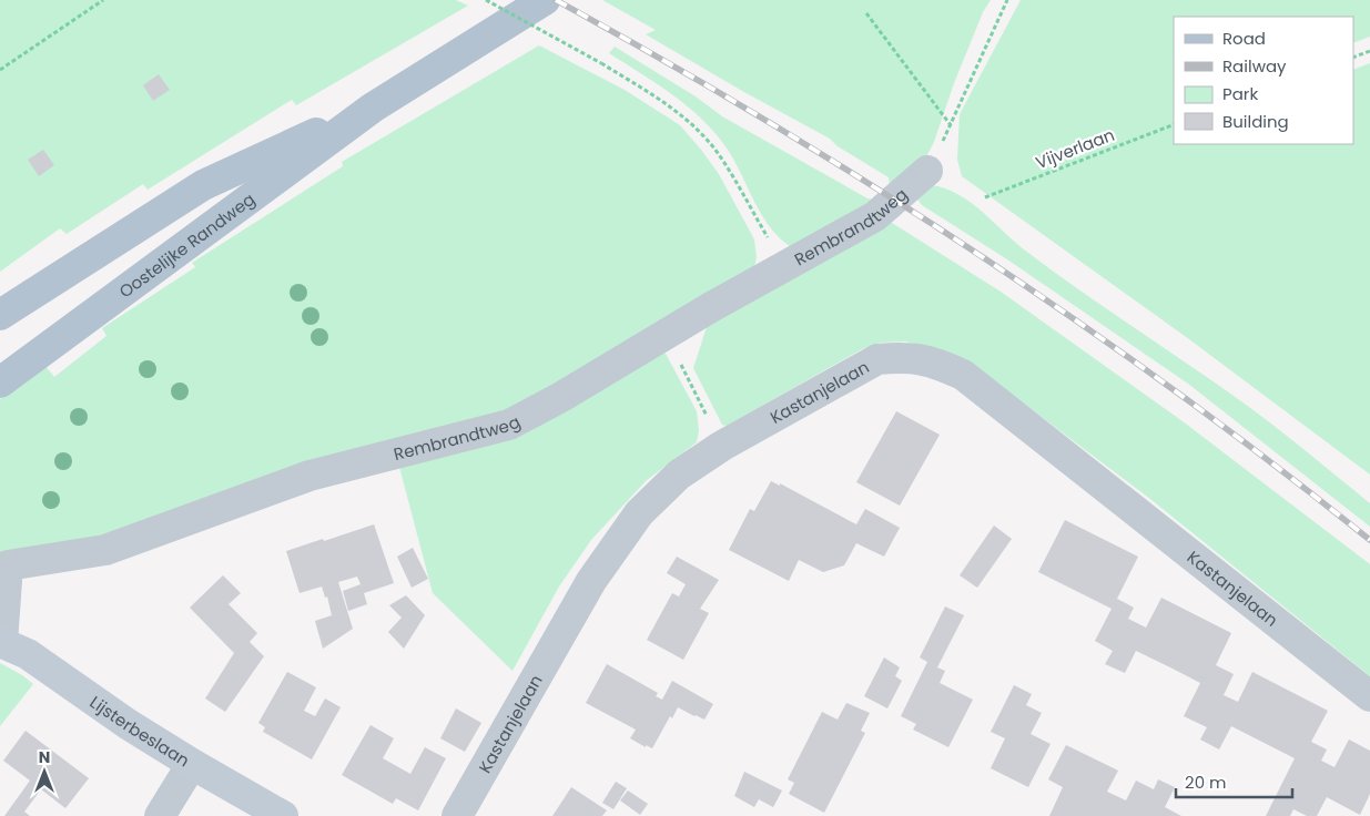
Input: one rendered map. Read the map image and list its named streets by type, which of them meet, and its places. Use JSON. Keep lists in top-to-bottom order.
{
  "streets": {
    "main road": ["Oostelijke Randweg"],
    "street": ["Rembrandtweg", "Kastanjelaan", "Lijsterbeslaan"],
    "path": ["Vijverlaan"]
  },
  "crossings": [
    ["Rembrandtweg", "Lijsterbeslaan"]
  ],
  "legend": [
    "Road",
    "Railway",
    "Park",
    "Building"
  ],
  "scale_bar": "20 m",
  "north": "top"
}
